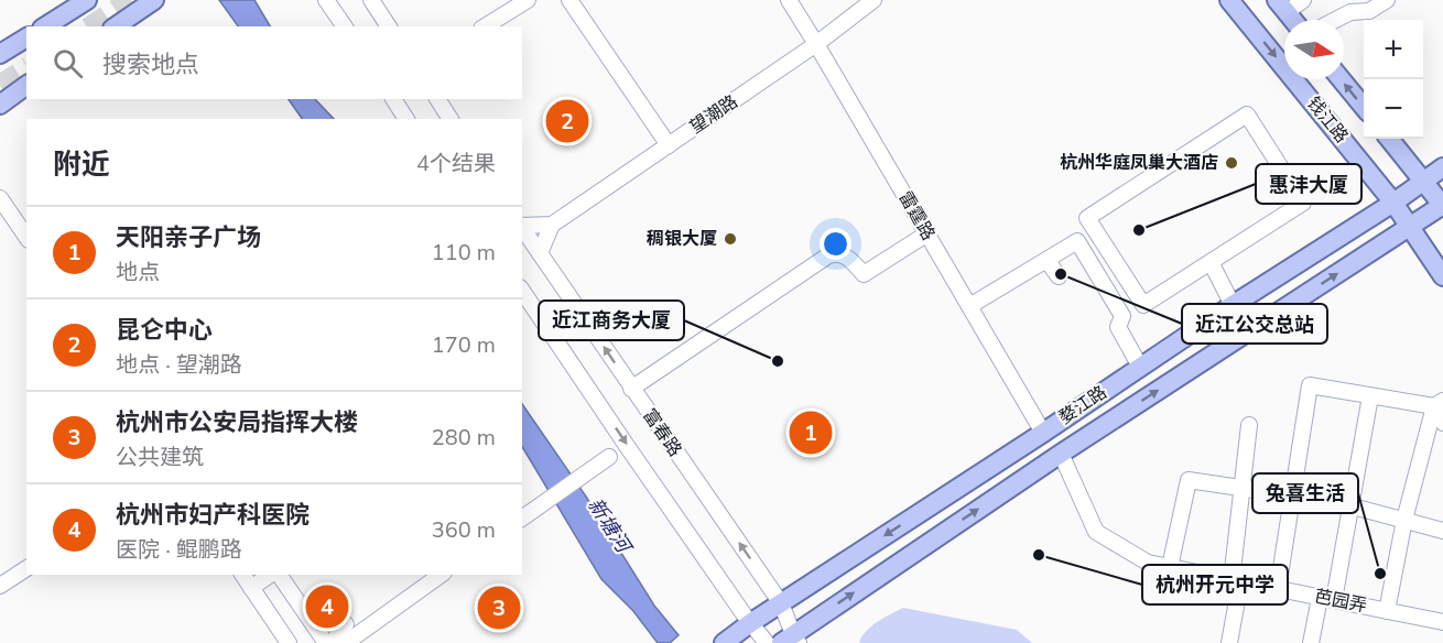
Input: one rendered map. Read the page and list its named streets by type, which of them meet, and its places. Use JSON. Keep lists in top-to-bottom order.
{
  "streets": {
    "main road": ["钱江路", "婺江路"],
    "street": [
      "望潮路",
      "雷霆路",
      "富春路",
      "芭园弄"
    ]
  },
  "crossings": [
    ["望潮路", "雷霆路"],
    ["钱江路", "婺江路"],
    ["雷霆路", "婺江路"],
    ["婺江路", "富春路"],
    ["婺江路", "芭园弄"]
  ],
  "water": ["新塘河"],
  "places": [
    "杭州华庭凤巢大酒店",
    "惠沣大厦",
    "稠银大厦",
    "近江公交总站",
    "近江商务大厦",
    "杭州开元中学",
    "兔喜生活"
  ],
  "north": "right",
  "page": {
    "map_buttons": ["+", "−"],
    "search": "搜索地点",
    "pins": [
      "2",
      "1",
      "4",
      "3"
    ],
    "heading": ["附近", "4个结果"],
    "list": [
      {
        "mark": "1",
        "name": "天阳亲子广场",
        "note": "地点",
        "value": "110 m"
      },
      {
        "mark": "2",
        "name": "昆仑中心",
        "note": "地点 · 望潮路",
        "value": "170 m"
      },
      {
        "mark": "3",
        "name": "杭州市公安局指挥大楼",
        "note": "公共建筑",
        "value": "280 m"
      },
      {
        "mark": "4",
        "name": "杭州市妇产科医院",
        "note": "医院 · 鲲鹏路",
        "value": "360 m"
      }
    ]
  }
}
